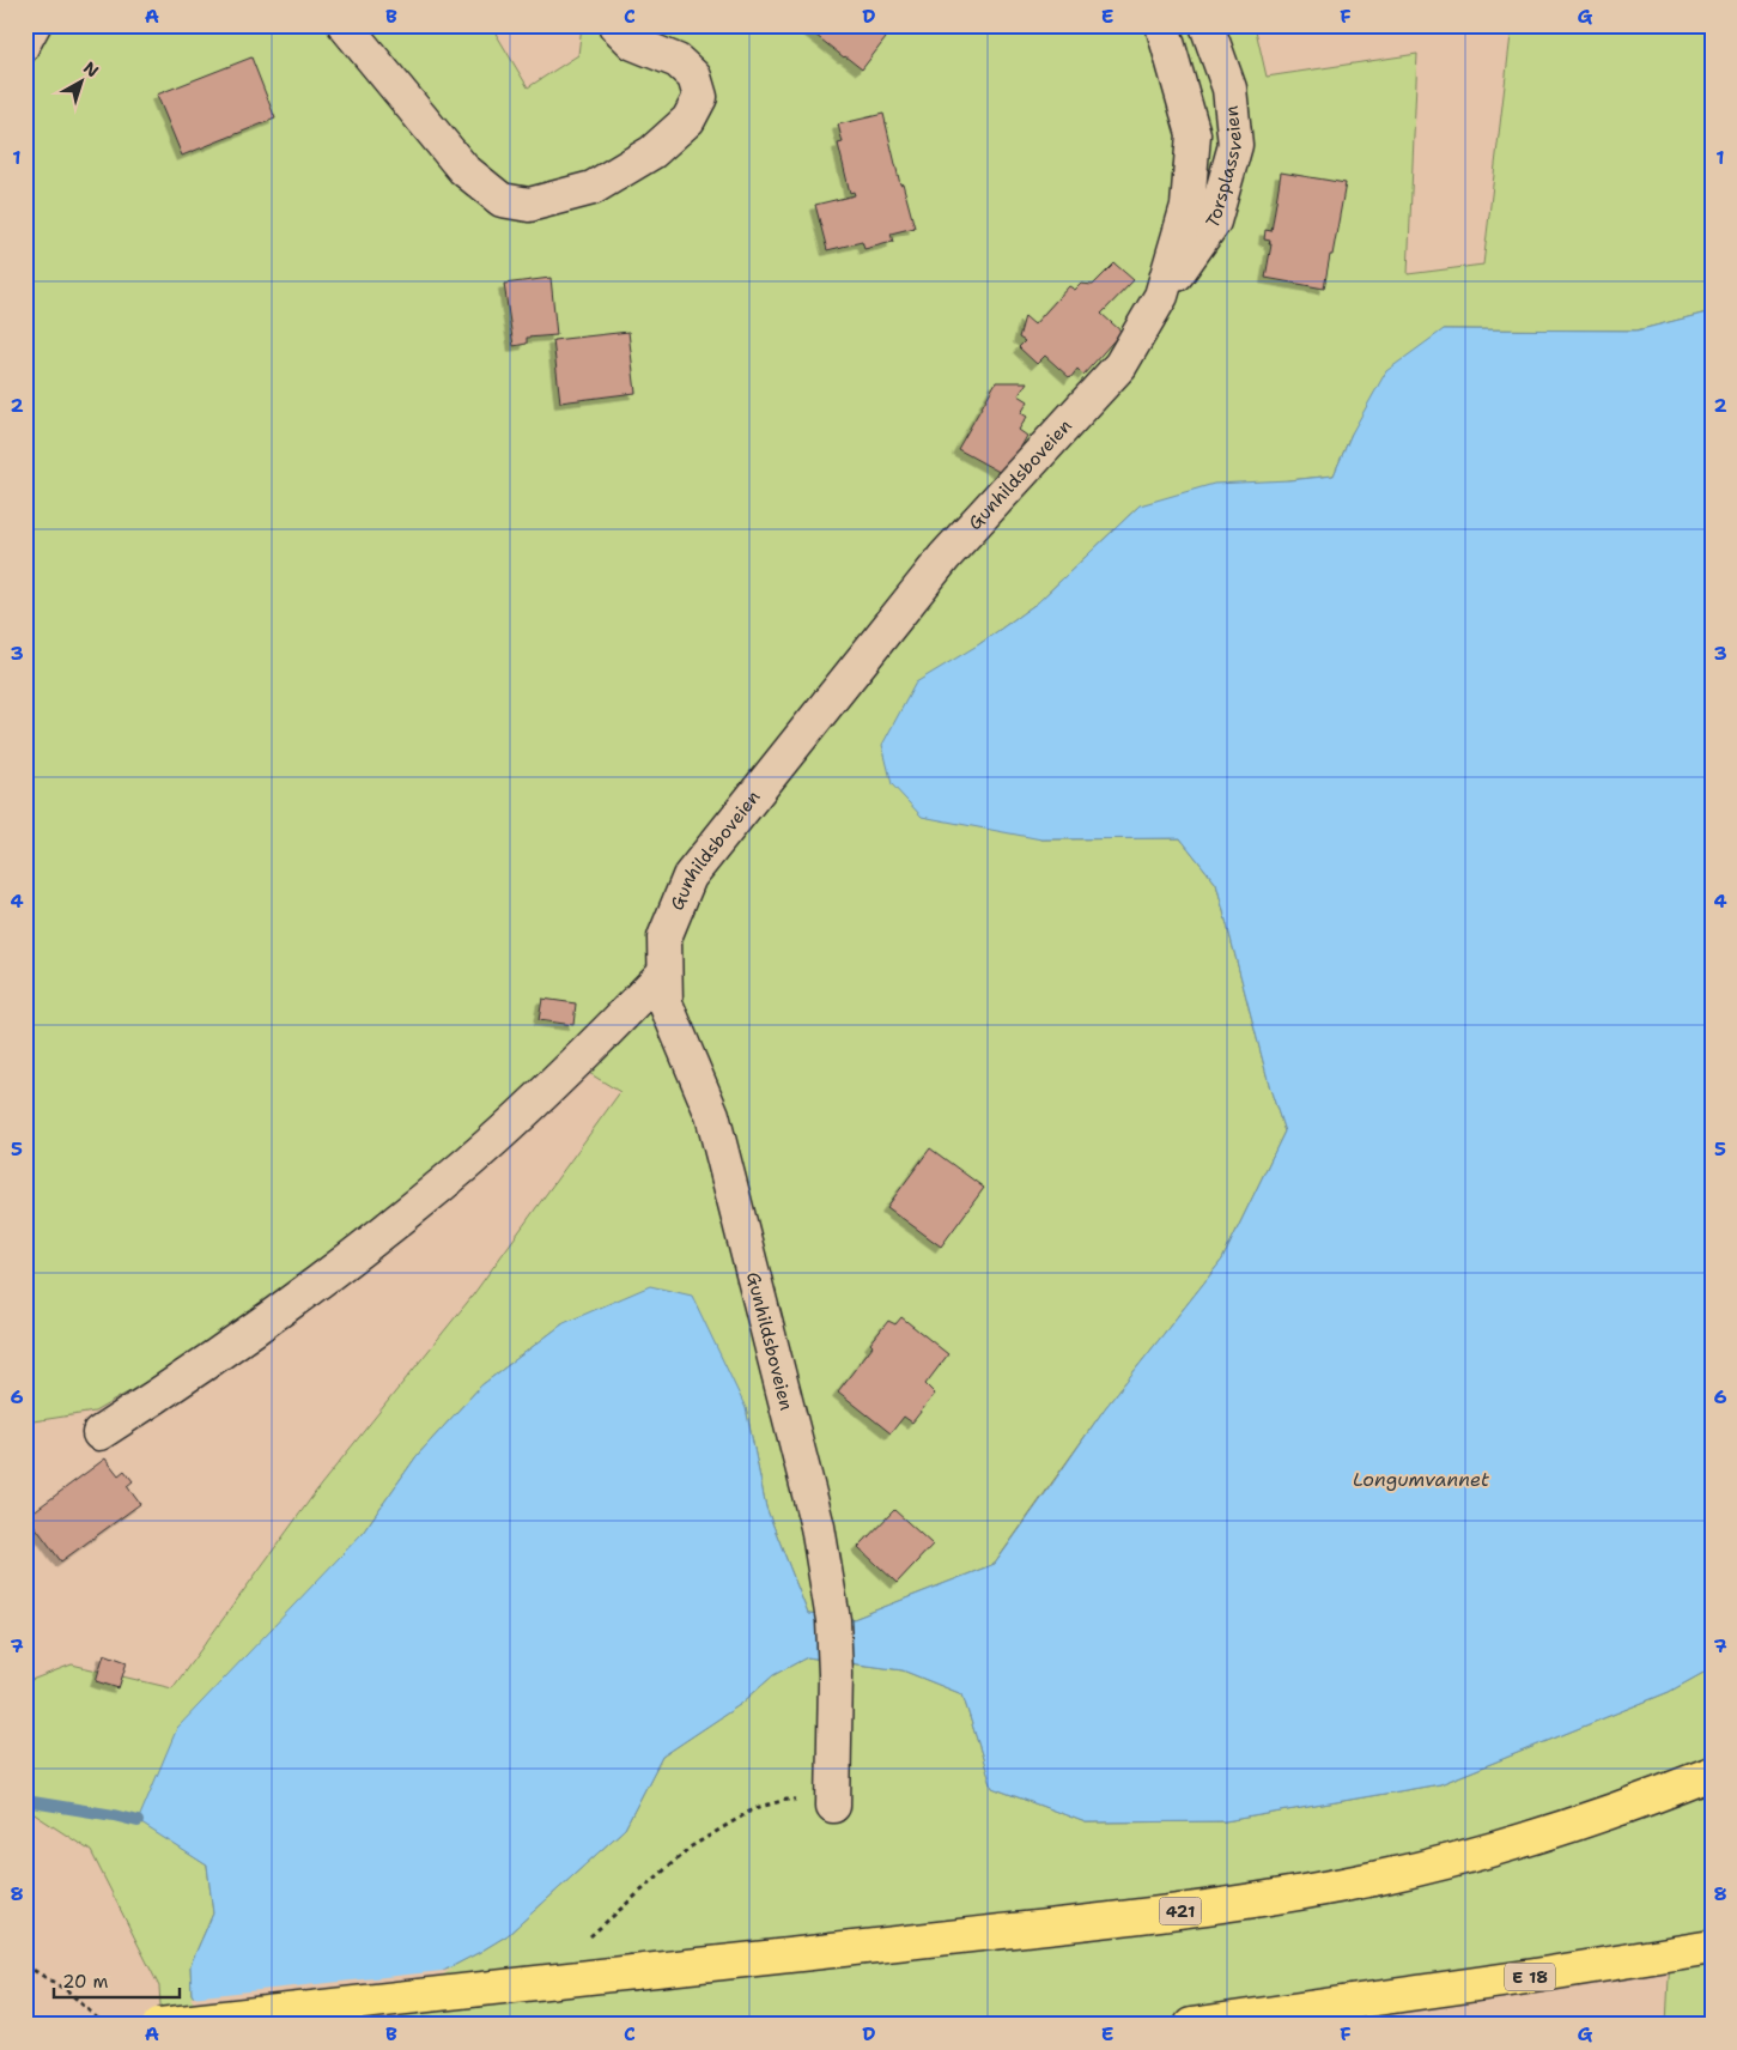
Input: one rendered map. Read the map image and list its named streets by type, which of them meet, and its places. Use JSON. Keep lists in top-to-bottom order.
{
  "streets": {
    "main road": ["421", "E 18"],
    "street": ["Torsplassveien", "Gunhildsboveien"]
  },
  "crossings": [
    ["Torsplassveien", "Gunhildsboveien"]
  ],
  "water": ["Longumvannet"],
  "scale_bar": "20 m",
  "north": "top right",
  "grid": {
    "columns": [
      "A",
      "B",
      "C",
      "D",
      "E",
      "F",
      "G"
    ],
    "rows": [
      "1",
      "2",
      "3",
      "4",
      "5",
      "6",
      "7",
      "8"
    ]
  }
}
